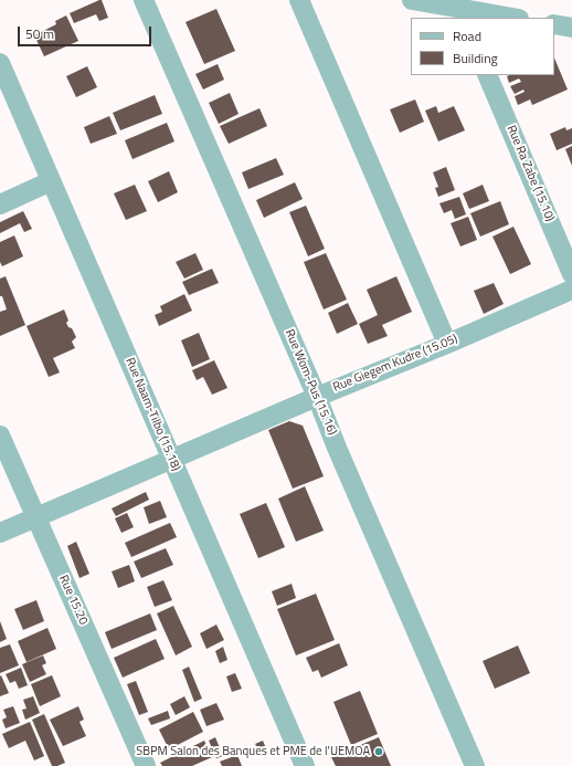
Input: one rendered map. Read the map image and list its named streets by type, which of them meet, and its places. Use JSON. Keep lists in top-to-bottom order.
{
  "streets": {
    "street": [
      "Rue Ra Zabe (15.10)",
      "Rue Giegem Kudre (15.05)",
      "Rue Wom-Pus (15.16)",
      "Rue Naam-Tilbo (15.18)",
      "Rue 15.20"
    ]
  },
  "crossings": [
    ["Rue Giegem Kudre (15.05)", "Rue Wom-Pus (15.16)"],
    ["Rue Giegem Kudre (15.05)", "Rue Naam-Tilbo (15.18)"],
    ["Rue Giegem Kudre (15.05)", "Rue 15.20"]
  ],
  "places": ["SBPM Salon des Banques et PME de l'UEMOA"],
  "legend": ["Road", "Building"],
  "scale_bar": "50 m"
}
